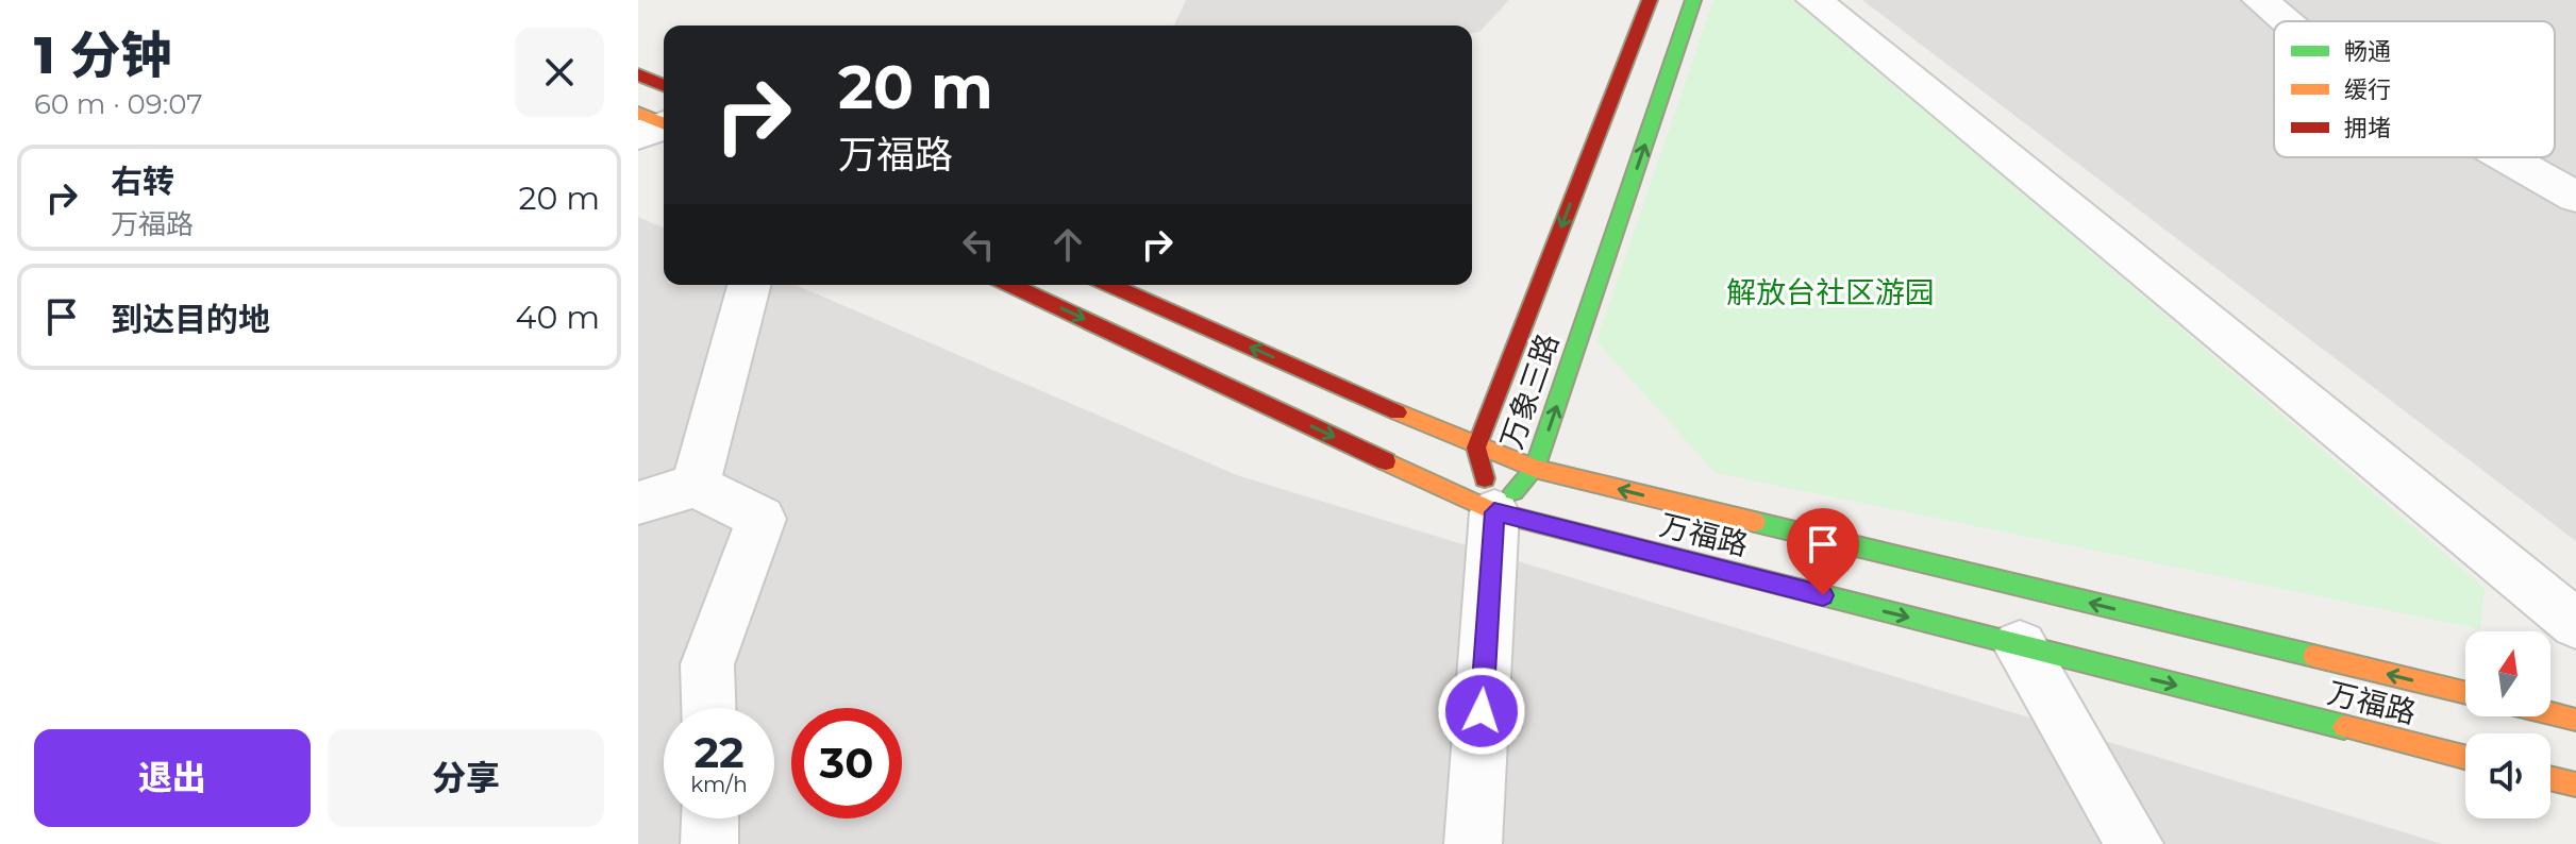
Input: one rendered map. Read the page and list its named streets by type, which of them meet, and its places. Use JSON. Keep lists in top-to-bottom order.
{
  "streets": {
    "street": ["万象三路", "万福路"]
  },
  "crossings": [
    ["万象三路", "万福路"]
  ],
  "parks": ["解放台社区游园"],
  "legend": ["畅通", "缓行", "拥堵"],
  "north": "top",
  "page": {
    "heading": ["1 分钟", "60 m · 09:07"],
    "turn": ["20 m", "万福路"],
    "list": [
      {
        "name": "右转",
        "note": "万福路",
        "value": "20 m"
      },
      {
        "name": "到达目的地",
        "value": "40 m"
      }
    ],
    "speed": "22 km/h",
    "limit": "30",
    "buttons": ["退出", "分享"]
  }
}
